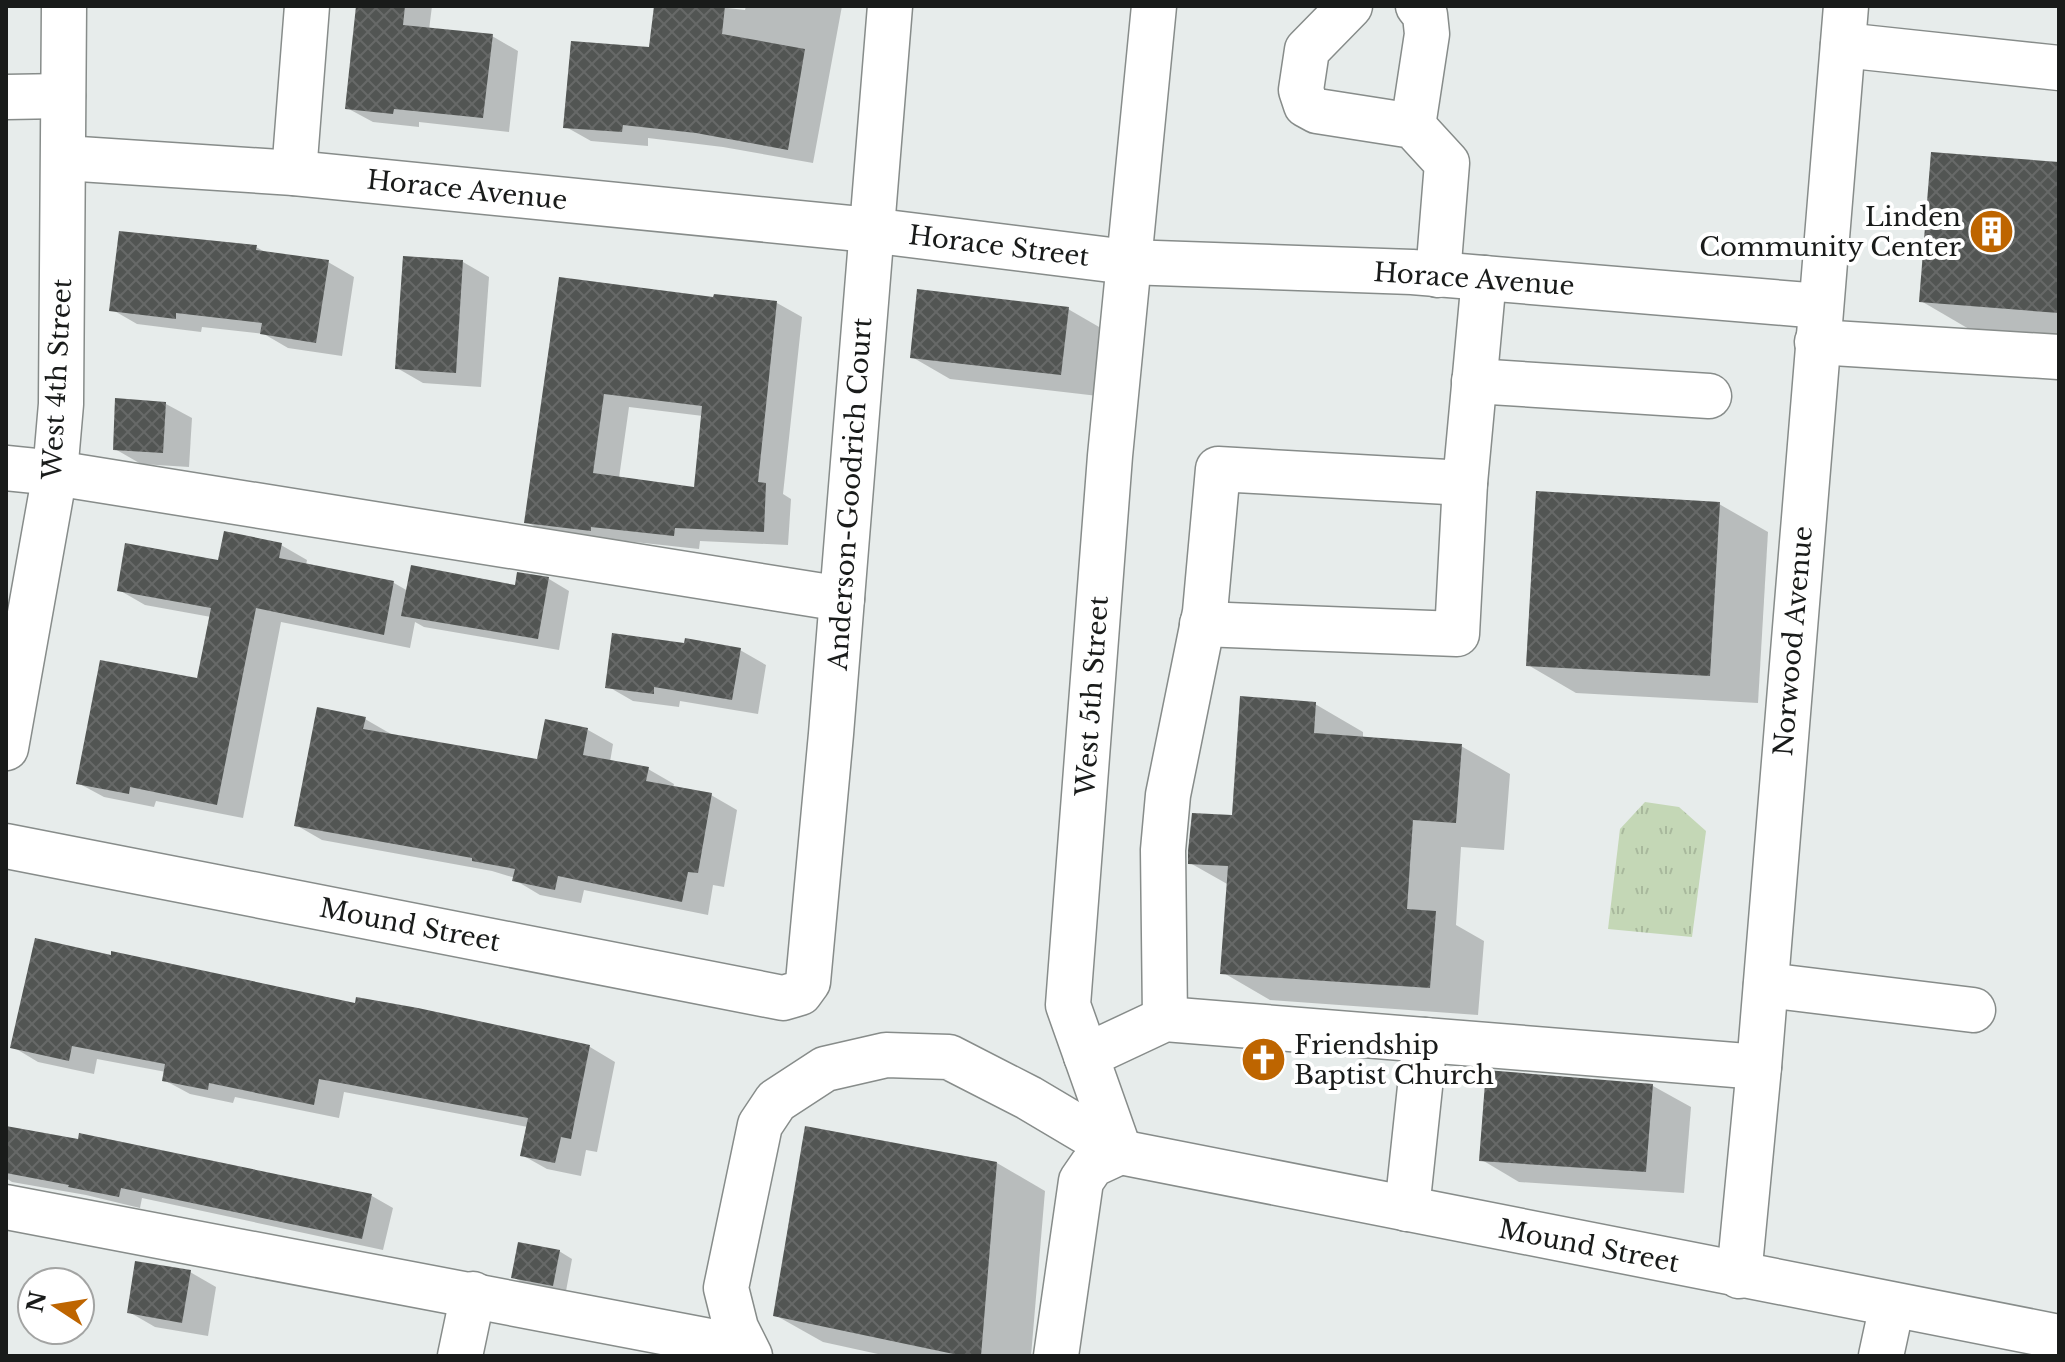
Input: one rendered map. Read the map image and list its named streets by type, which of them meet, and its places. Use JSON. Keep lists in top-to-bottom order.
{
  "streets": {
    "street": [
      "Horace Avenue",
      "Horace Street",
      "West 4th Street",
      "Anderson-Goodrich Court",
      "Norwood Avenue",
      "West 5th Street",
      "Mound Street"
    ]
  },
  "crossings": [
    ["Horace Avenue", "Horace Street"],
    ["Horace Avenue", "West 4th Street"],
    ["Horace Avenue", "Anderson-Goodrich Court"],
    ["Horace Avenue", "Norwood Avenue"],
    ["Horace Avenue", "West 5th Street"],
    ["Horace Street", "Anderson-Goodrich Court"],
    ["Horace Street", "West 5th Street"],
    ["Anderson-Goodrich Court", "Mound Street"],
    ["Norwood Avenue", "Mound Street"],
    ["West 5th Street", "Mound Street"]
  ],
  "places": {
    "building": ["Linden Community Center"],
    "church": ["Friendship Baptist Church"]
  },
  "north": "left"
}
